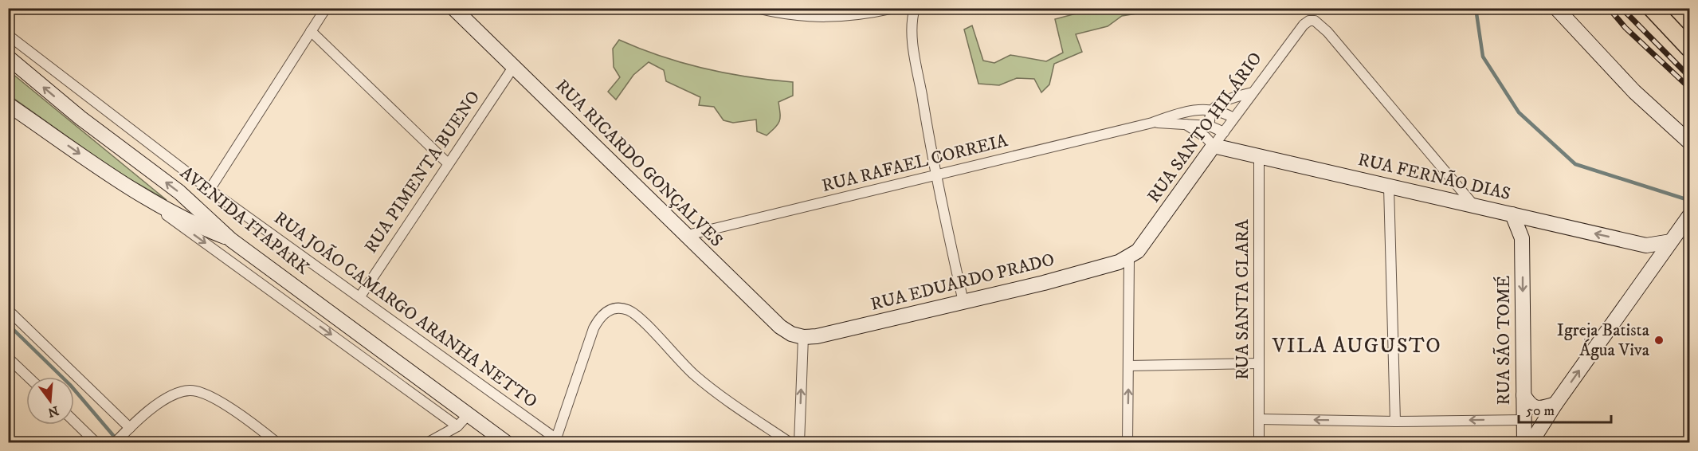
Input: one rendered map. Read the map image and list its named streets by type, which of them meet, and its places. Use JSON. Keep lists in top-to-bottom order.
{
  "streets": {
    "street": [
      "RUA SANTO HILÁRIO",
      "RUA RICARDO GONÇALVES",
      "RUA RAFAEL CORREIA",
      "RUA PIMENTA BUENO",
      "RUA FERNÃO DIAS",
      "AVENIDA ITAPARK",
      "RUA EDUARDO PRADO",
      "RUA SANTA CLARA",
      "RUA JOÃO CAMARGO ARANHA NETTO",
      "RUA SÃO TOMÉ"
    ]
  },
  "crossings": [
    ["RUA SANTO HILÁRIO", "RUA RAFAEL CORREIA"],
    ["RUA SANTO HILÁRIO", "RUA FERNÃO DIAS"],
    ["RUA SANTO HILÁRIO", "RUA EDUARDO PRADO"],
    ["RUA RICARDO GONÇALVES", "RUA RAFAEL CORREIA"],
    ["RUA RICARDO GONÇALVES", "RUA PIMENTA BUENO"],
    ["RUA RICARDO GONÇALVES", "RUA EDUARDO PRADO"],
    ["RUA PIMENTA BUENO", "RUA JOÃO CAMARGO ARANHA NETTO"],
    ["RUA FERNÃO DIAS", "RUA SANTA CLARA"],
    ["RUA FERNÃO DIAS", "RUA SÃO TOMÉ"]
  ],
  "one_way": ["RUA SÃO TOMÉ"],
  "districts": ["VILA AUGUSTO"],
  "places": ["Igreja Batista Água Viva"],
  "scale_bar": "50 m",
  "north": "bottom"
}
